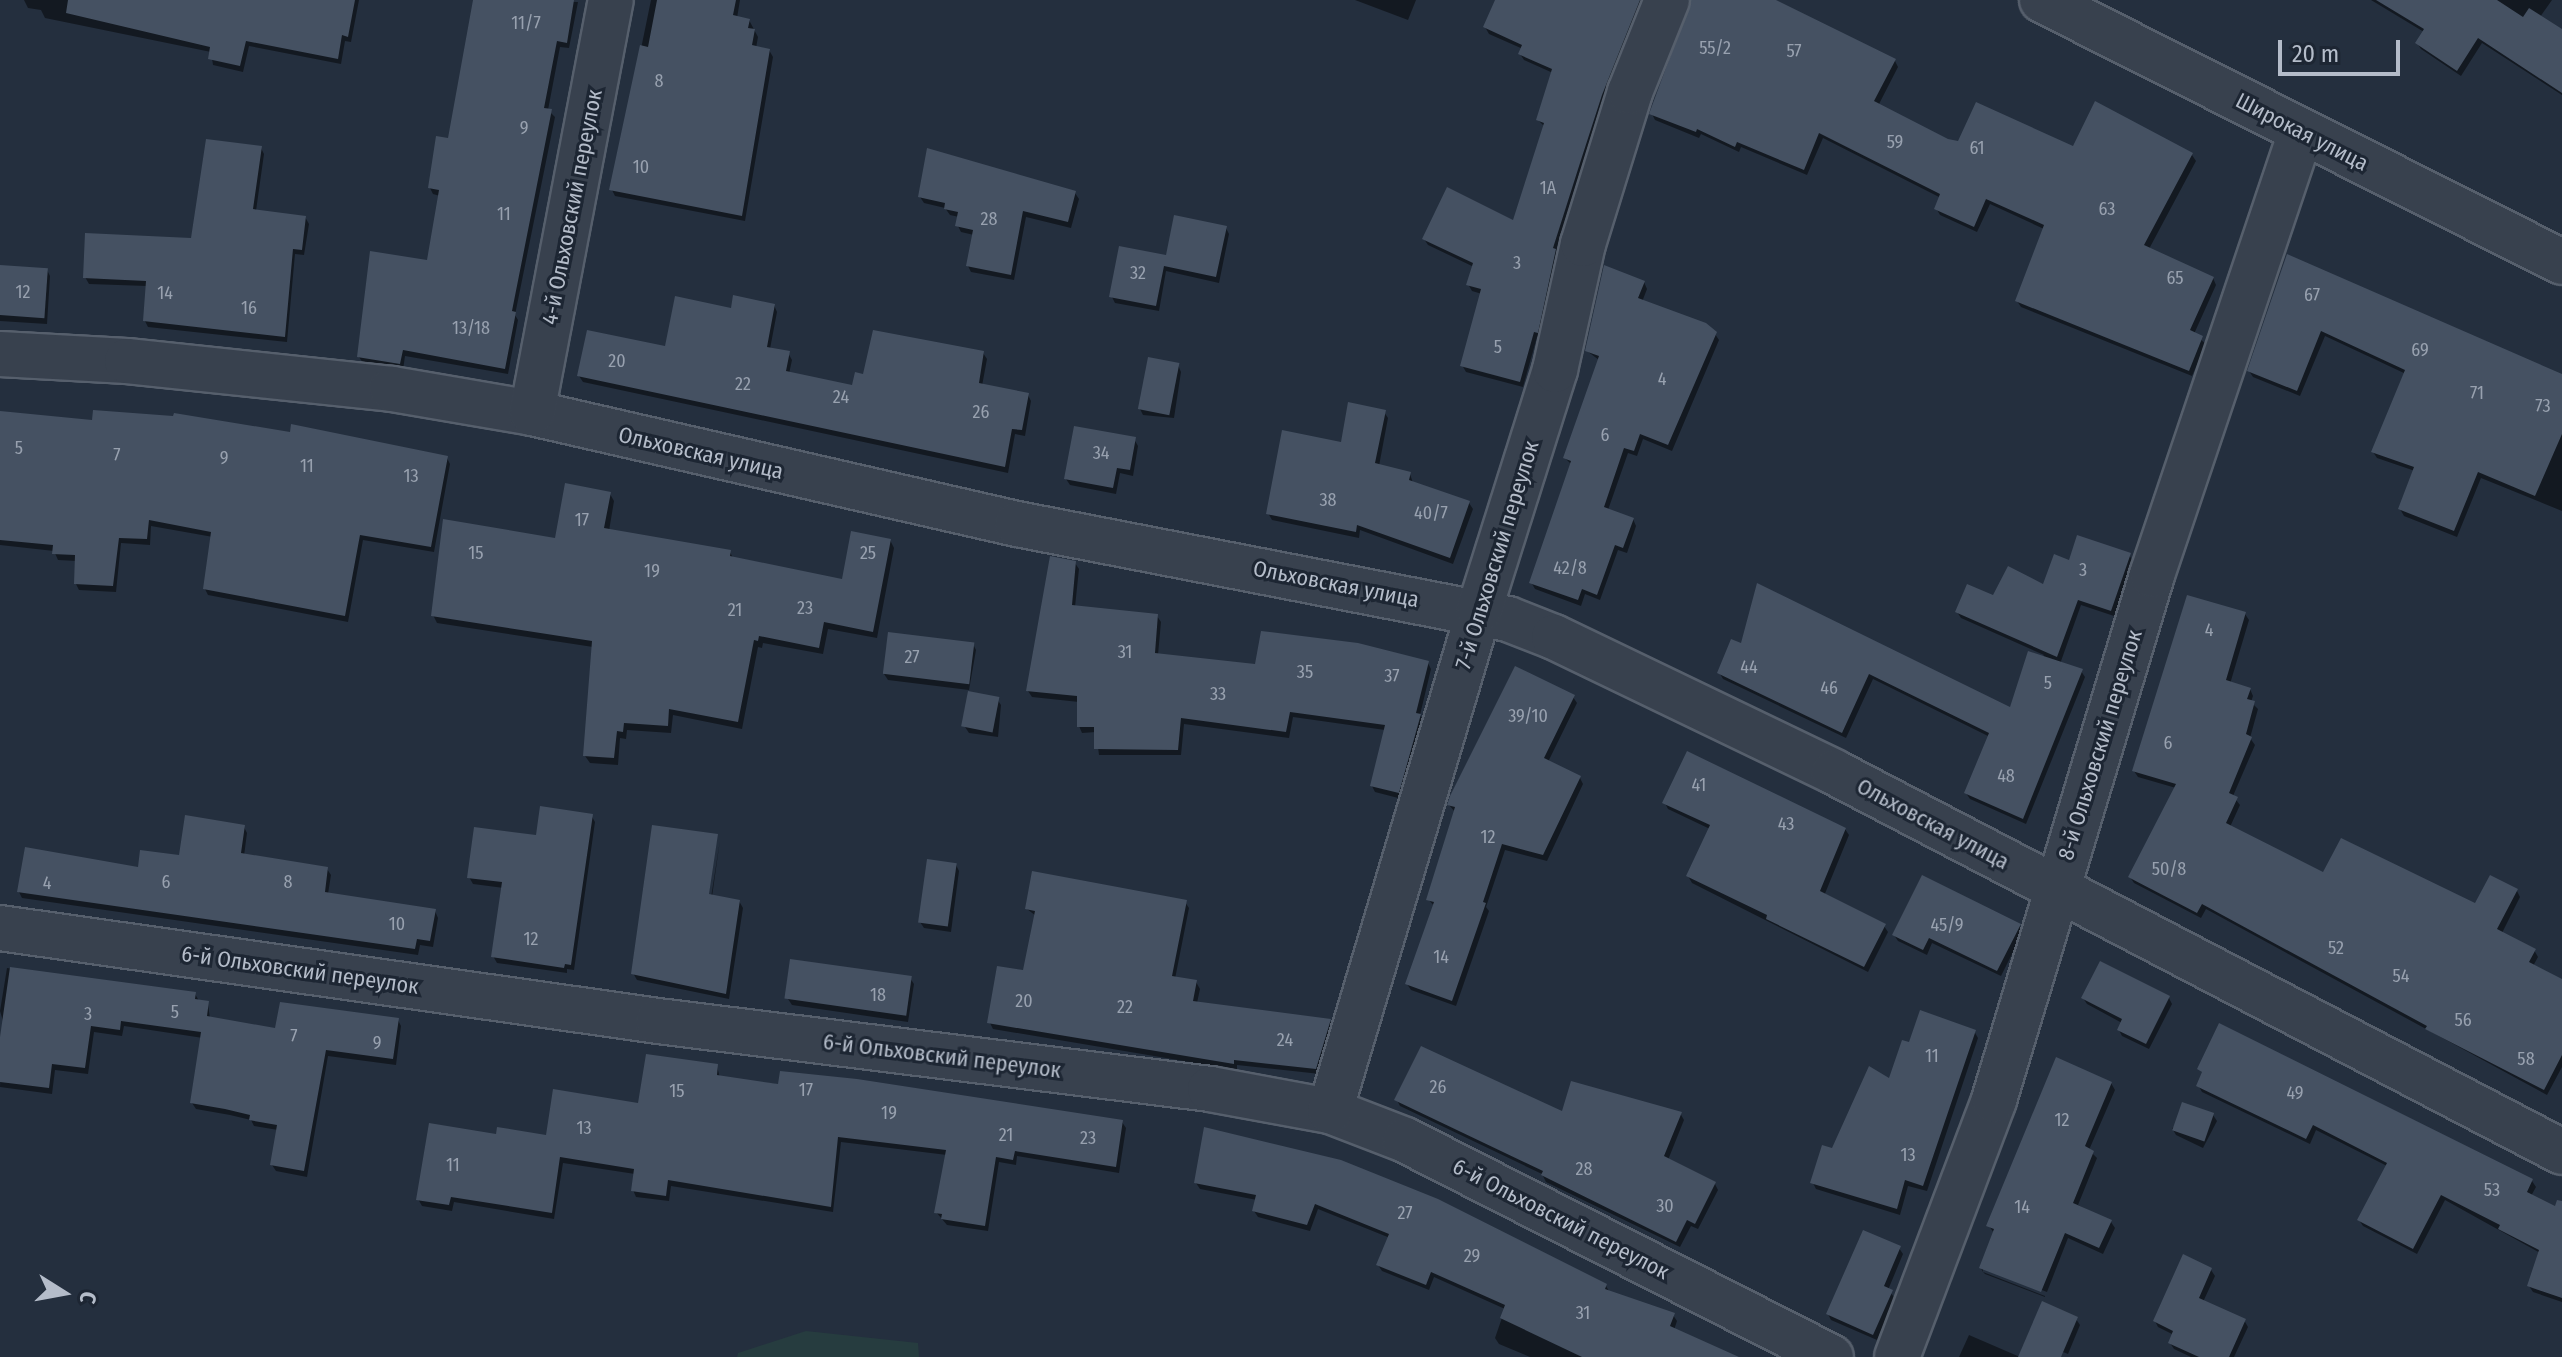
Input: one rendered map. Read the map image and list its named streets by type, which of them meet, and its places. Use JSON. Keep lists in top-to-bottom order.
{
  "streets": {
    "street": [
      "Широкая улица",
      "4-й Ольховский переулок",
      "Ольховская улица",
      "7-й Ольховский переулок",
      "8-й Ольховский переулок",
      "6-й Ольховский переулок"
    ]
  },
  "crossings": [
    ["Широкая улица", "8-й Ольховский переулок"],
    ["4-й Ольховский переулок", "Ольховская улица"],
    ["Ольховская улица", "7-й Ольховский переулок"],
    ["Ольховская улица", "8-й Ольховский переулок"],
    ["7-й Ольховский переулок", "6-й Ольховский переулок"]
  ],
  "house_numbers": [
    "11/7",
    "55/2",
    "57",
    "8",
    "9",
    "59",
    "61",
    "10",
    "1А",
    "63",
    "11",
    "28",
    "3",
    "32",
    "65",
    "12",
    "14",
    "67",
    "16",
    "13/18",
    "5",
    "69",
    "20",
    "4",
    "22",
    "71",
    "24",
    "73",
    "26",
    "6",
    "5",
    "34",
    "7",
    "9",
    "11",
    "13",
    "38",
    "40/7",
    "17",
    "15",
    "25",
    "42/8",
    "3",
    "19",
    "23",
    "21",
    "4",
    "31",
    "27",
    "44",
    "35",
    "37",
    "5",
    "46",
    "33",
    "39/10",
    "6",
    "48",
    "41",
    "43",
    "12",
    "50/8",
    "6",
    "8",
    "4",
    "10",
    "45/9",
    "12",
    "52",
    "14",
    "54",
    "18",
    "20",
    "22",
    "5",
    "3",
    "56",
    "7",
    "24",
    "9",
    "11",
    "58",
    "26",
    "17",
    "15",
    "49",
    "19",
    "12",
    "13",
    "21",
    "23",
    "13",
    "11",
    "28",
    "53",
    "30",
    "14",
    "27",
    "29",
    "31"
  ],
  "scale_bar": "20 m",
  "north": "right"
}
